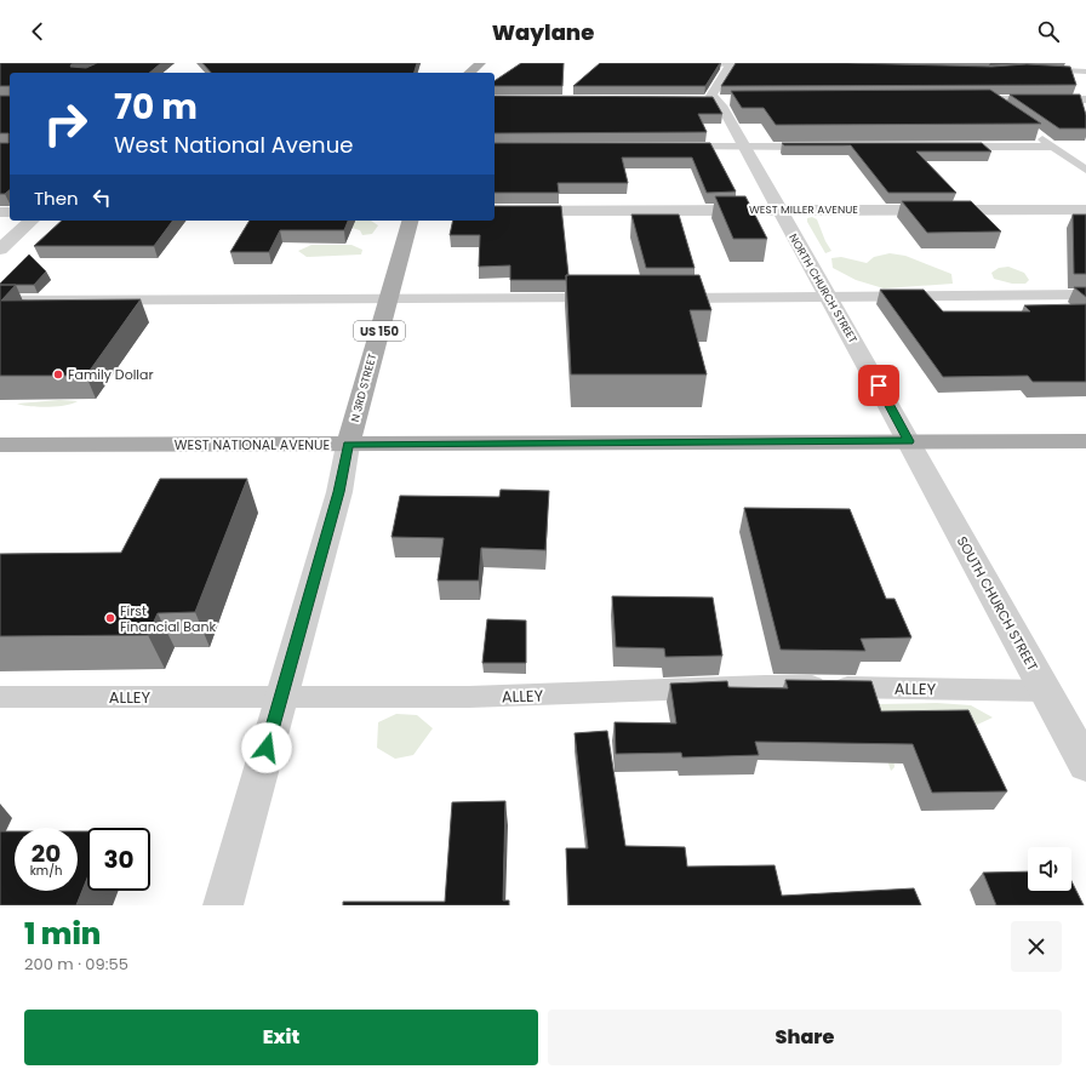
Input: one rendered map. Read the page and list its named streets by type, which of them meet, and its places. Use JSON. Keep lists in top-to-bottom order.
{
  "streets": {
    "main road": ["US 150", "N 3RD STREET", "WEST NATIONAL AVENUE"],
    "street": ["WEST MILLER AVENUE", "NORTH CHURCH STREET", "SOUTH CHURCH STREET"],
    "lane": ["ALLEY"]
  },
  "crossings": [
    ["WEST MILLER AVENUE", "NORTH CHURCH STREET"],
    ["NORTH CHURCH STREET", "WEST NATIONAL AVENUE"],
    ["NORTH CHURCH STREET", "SOUTH CHURCH STREET"],
    ["N 3RD STREET", "WEST NATIONAL AVENUE"],
    ["WEST NATIONAL AVENUE", "SOUTH CHURCH STREET"],
    ["SOUTH CHURCH STREET", "ALLEY"]
  ],
  "places": ["Family Dollar", "First Financial Bank"],
  "page": {
    "header": "Waylane",
    "turn": ["70 m", "West National Avenue"],
    "then": "Then",
    "speed": "20 km/h",
    "limit": "30",
    "heading": ["1 min", "200 m · 09:55"],
    "buttons": ["Exit", "Share"]
  }
}
